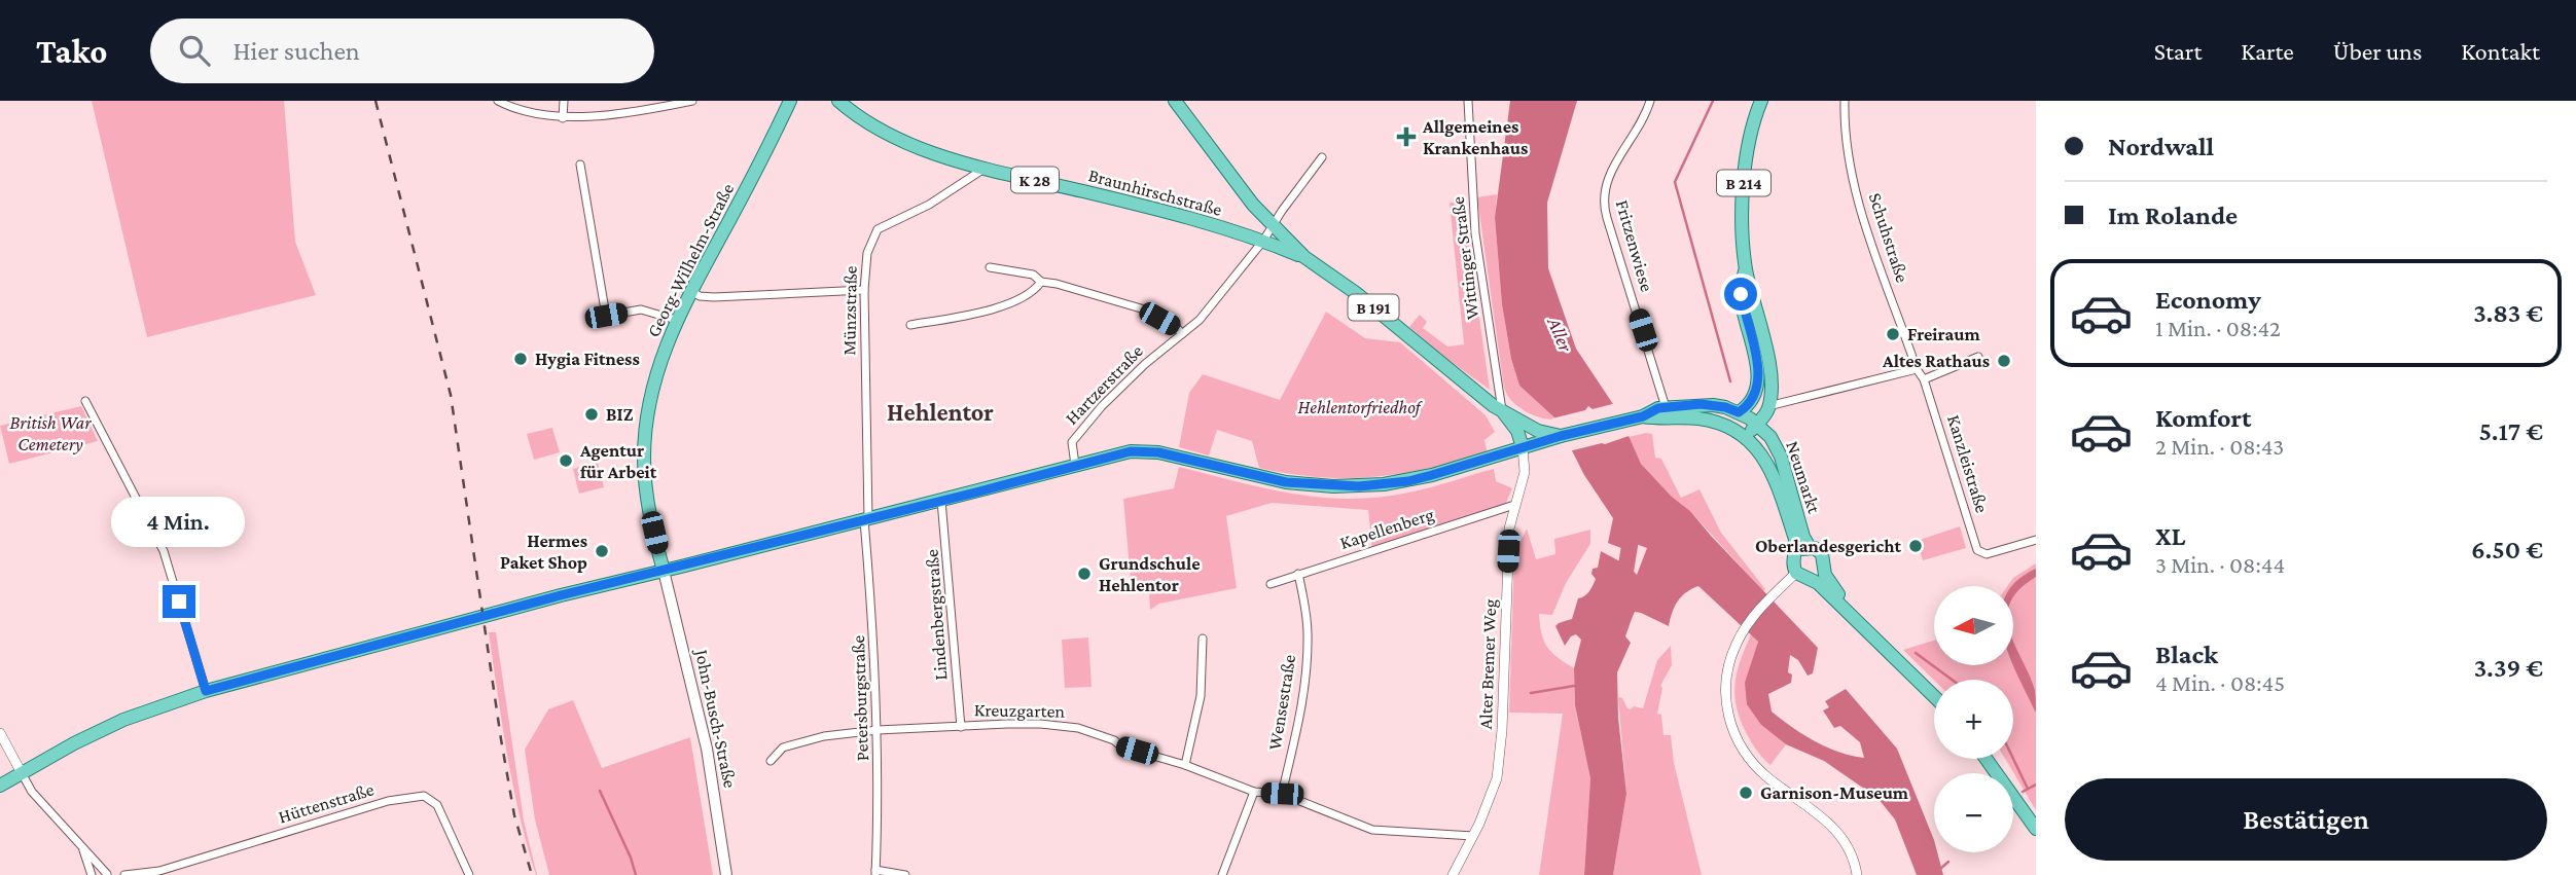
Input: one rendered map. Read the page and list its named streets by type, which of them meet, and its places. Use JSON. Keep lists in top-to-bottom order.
{
  "streets": {
    "main road": [
      "K 28",
      "B 214",
      "Braunhirschstraße",
      "Georg-Wilhelm-Straße",
      "B 191",
      "Neumarkt",
      "John-Busch-Straße"
    ],
    "street": [
      "Schuhstraße",
      "Fritzenwiese",
      "Wittinger Straße",
      "Münzstraße",
      "Hartzerstraße",
      "Kanzleistraße",
      "Kapellenberg",
      "Lindenbergstraße",
      "Alter Bremer Weg",
      "Petersburgstraße",
      "Wensestraße",
      "Kreuzgarten",
      "Hüttenstraße"
    ]
  },
  "crossings": [
    ["B 214", "Neumarkt"],
    ["Braunhirschstraße", "B 191"],
    ["Braunhirschstraße", "Münzstraße"],
    ["Braunhirschstraße", "Hartzerstraße"],
    ["Schuhstraße", "Kanzleistraße"],
    ["Fritzenwiese", "Neumarkt"],
    ["Wittinger Straße", "B 191"],
    ["Georg-Wilhelm-Straße", "John-Busch-Straße"],
    ["B 191", "Hartzerstraße"],
    ["B 191", "Alter Bremer Weg"],
    ["Münzstraße", "Petersburgstraße"],
    ["Kapellenberg", "Alter Bremer Weg"],
    ["Kapellenberg", "Wensestraße"],
    ["Lindenbergstraße", "Kreuzgarten"],
    ["Alter Bremer Weg", "Kreuzgarten"],
    ["Petersburgstraße", "Kreuzgarten"],
    ["Wensestraße", "Kreuzgarten"]
  ],
  "districts": ["Hehlentor"],
  "water": ["Aller"],
  "parks": ["Hehlentorfriedhof", "British War Cemetery"],
  "places": {
    "health": ["Allgemeines Krankenhaus"],
    "other": [
      "Freiraum",
      "Hygia Fitness",
      "Altes Rathaus",
      "BIZ",
      "Agentur für Arbeit",
      "Oberlandesgericht",
      "Hermes Paket Shop",
      "Grundschule Hehlentor",
      "Garnison-Museum"
    ]
  },
  "north": "left",
  "page": {
    "header": "Tako",
    "search": "Hier suchen",
    "nav": [
      "Start",
      "Karte",
      "Über uns",
      "Kontakt"
    ],
    "banner": ["Nordwall", "Im Rolande"],
    "list": [
      {
        "name": "Economy",
        "note": "1 Min. · 08:42",
        "value": "3.83 €"
      },
      {
        "name": "Komfort",
        "note": "2 Min. · 08:43",
        "value": "5.17 €"
      },
      {
        "name": "XL",
        "note": "3 Min. · 08:44",
        "value": "6.50 €"
      },
      {
        "name": "Black",
        "note": "4 Min. · 08:45",
        "value": "3.39 €"
      }
    ],
    "bubble": "4 Min.",
    "map_buttons": ["+", "−"],
    "buttons": "Bestätigen"
  }
}
